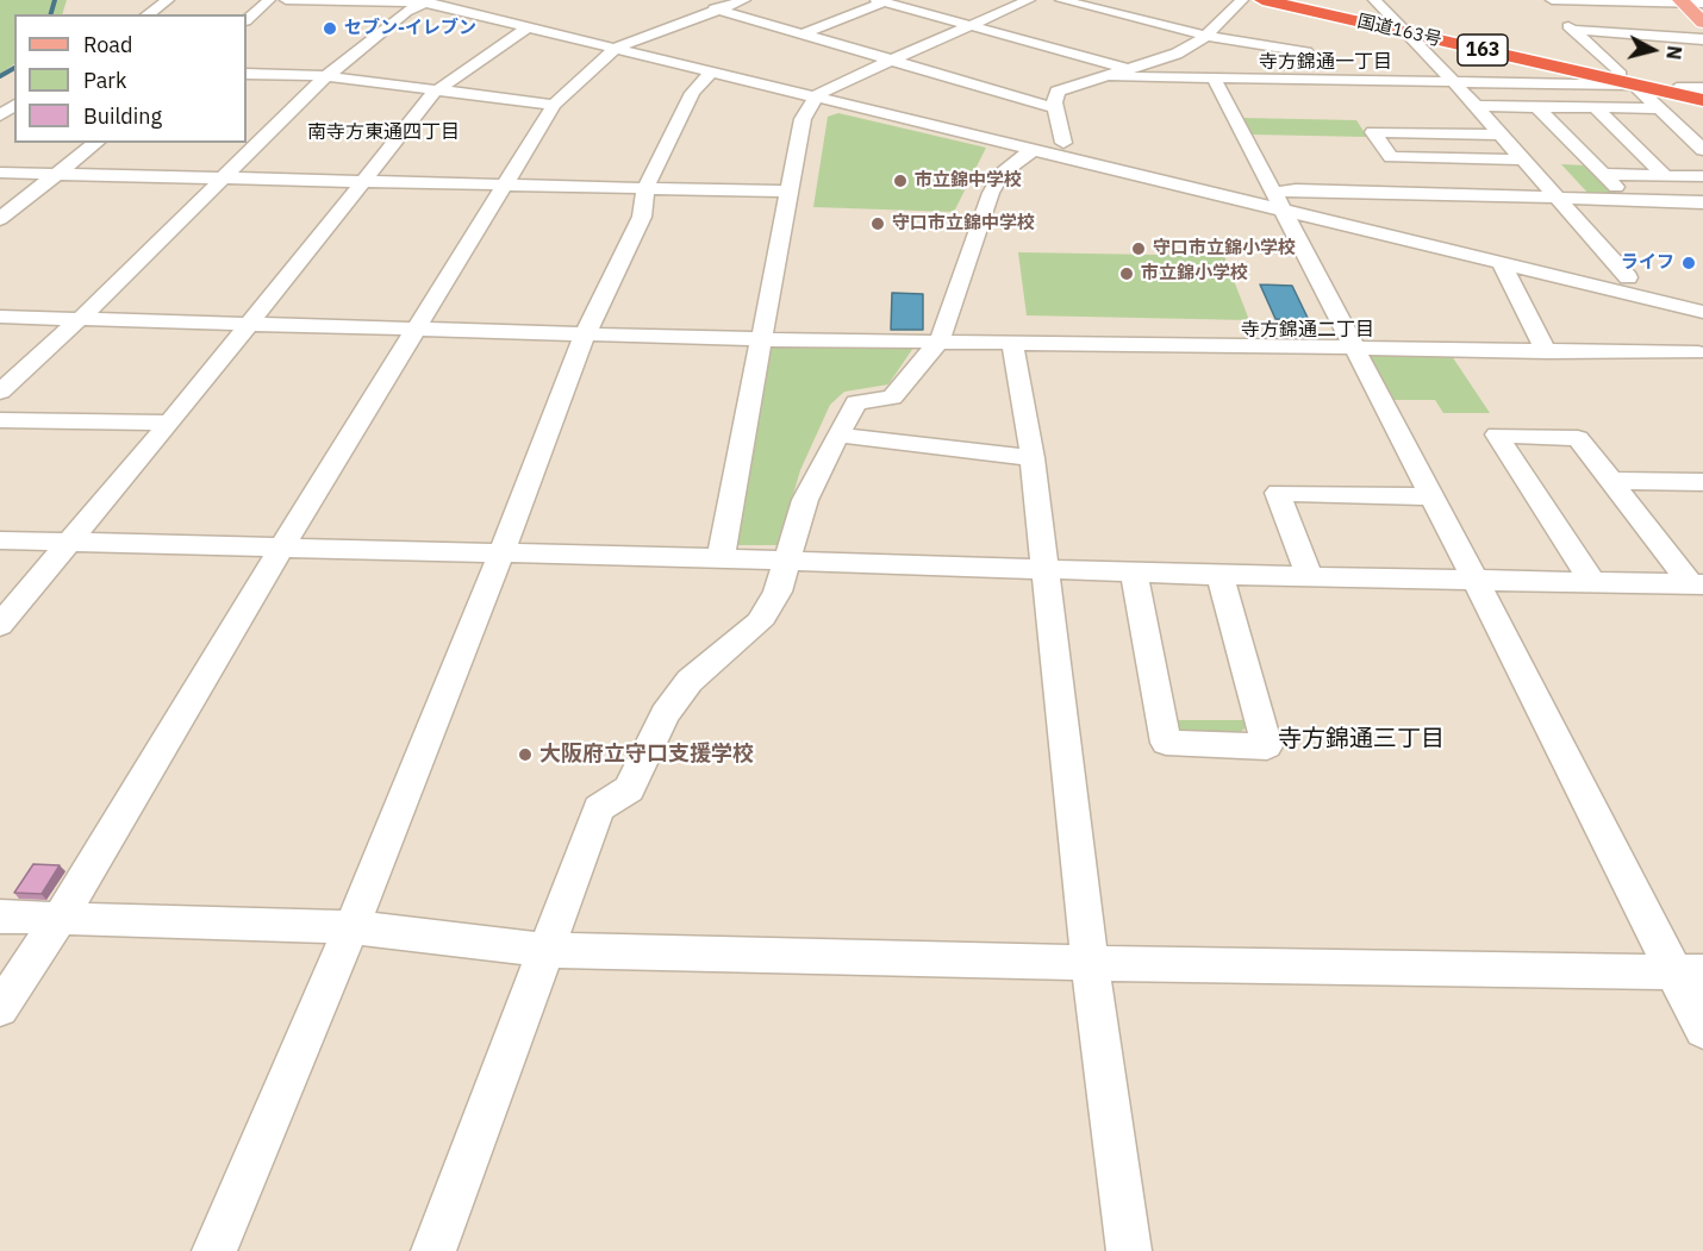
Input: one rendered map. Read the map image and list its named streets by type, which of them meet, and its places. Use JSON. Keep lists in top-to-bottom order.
{
  "streets": {
    "highway": ["国道163号", "163"]
  },
  "districts": [
    "寺方錦通一丁目",
    "南寺方東通四丁目",
    "寺方錦通二丁目",
    "寺方錦通三丁目"
  ],
  "places": [
    "セブン-イレブン",
    "市立錦中学校",
    "守口市立錦中学校",
    "守口市立錦小学校",
    "ライフ",
    "市立錦小学校",
    "大阪府立守口支援学校"
  ],
  "legend": ["Road", "Park", "Building"],
  "north": "right"
}
